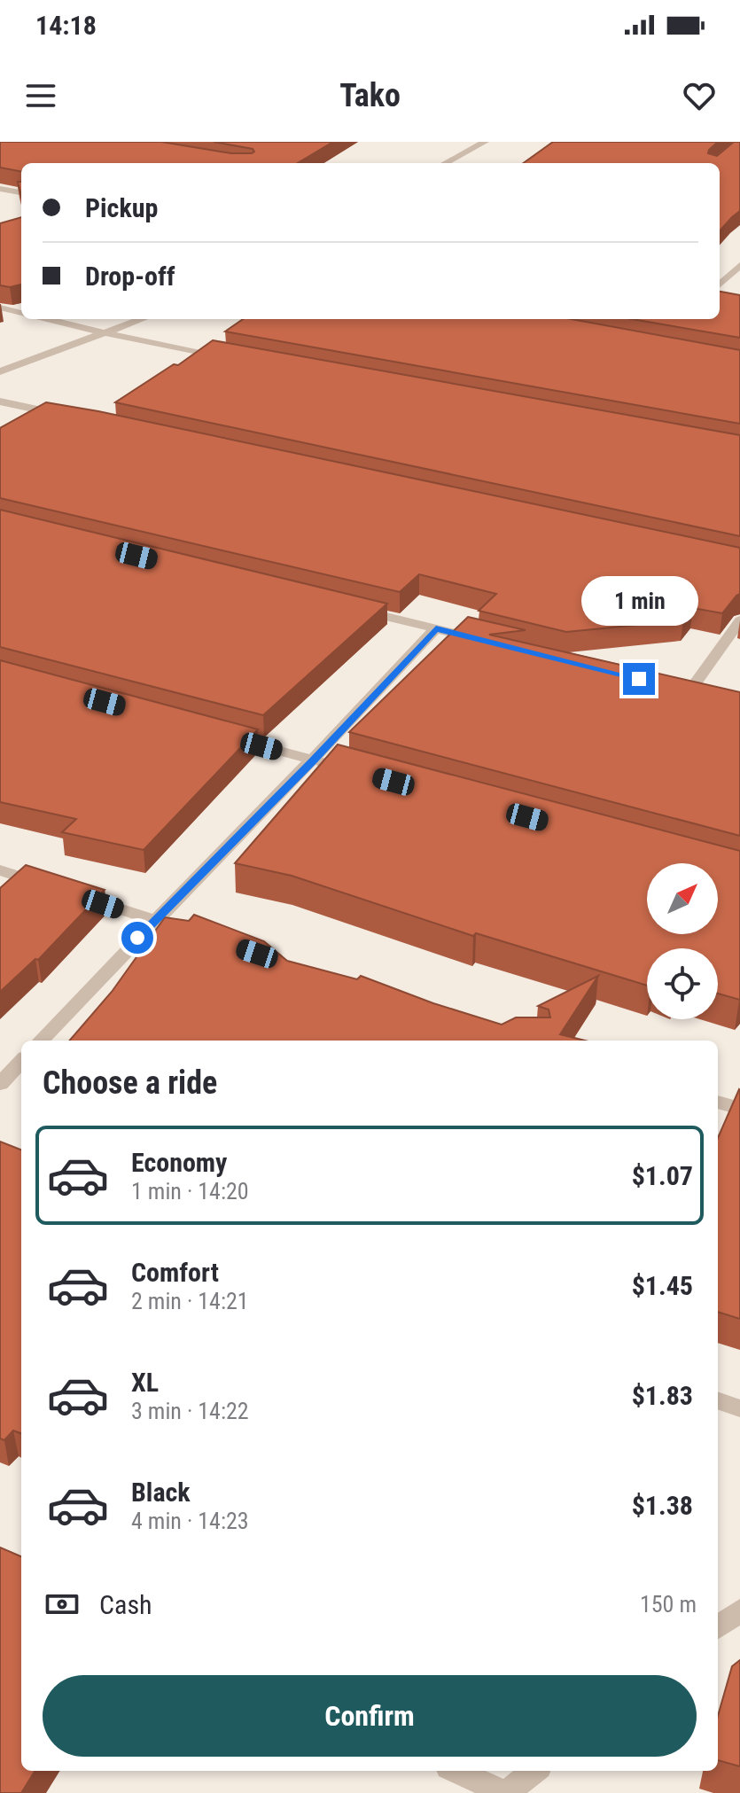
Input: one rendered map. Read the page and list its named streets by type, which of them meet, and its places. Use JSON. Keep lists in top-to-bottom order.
{
  "north": "top right",
  "page": {
    "status": "14:18",
    "header": "Tako",
    "banner": ["Pickup", "Drop-off"],
    "bubble": "1 min",
    "heading": "Choose a ride",
    "list": [
      {
        "name": "Economy",
        "note": "1 min · 14:20",
        "value": "$1.07"
      },
      {
        "name": "Comfort",
        "note": "2 min · 14:21",
        "value": "$1.45"
      },
      {
        "name": "XL",
        "note": "3 min · 14:22",
        "value": "$1.83"
      },
      {
        "name": "Black",
        "note": "4 min · 14:23",
        "value": "$1.38"
      }
    ],
    "pay": ["Cash", "150 m"],
    "buttons": "Confirm"
  }
}
